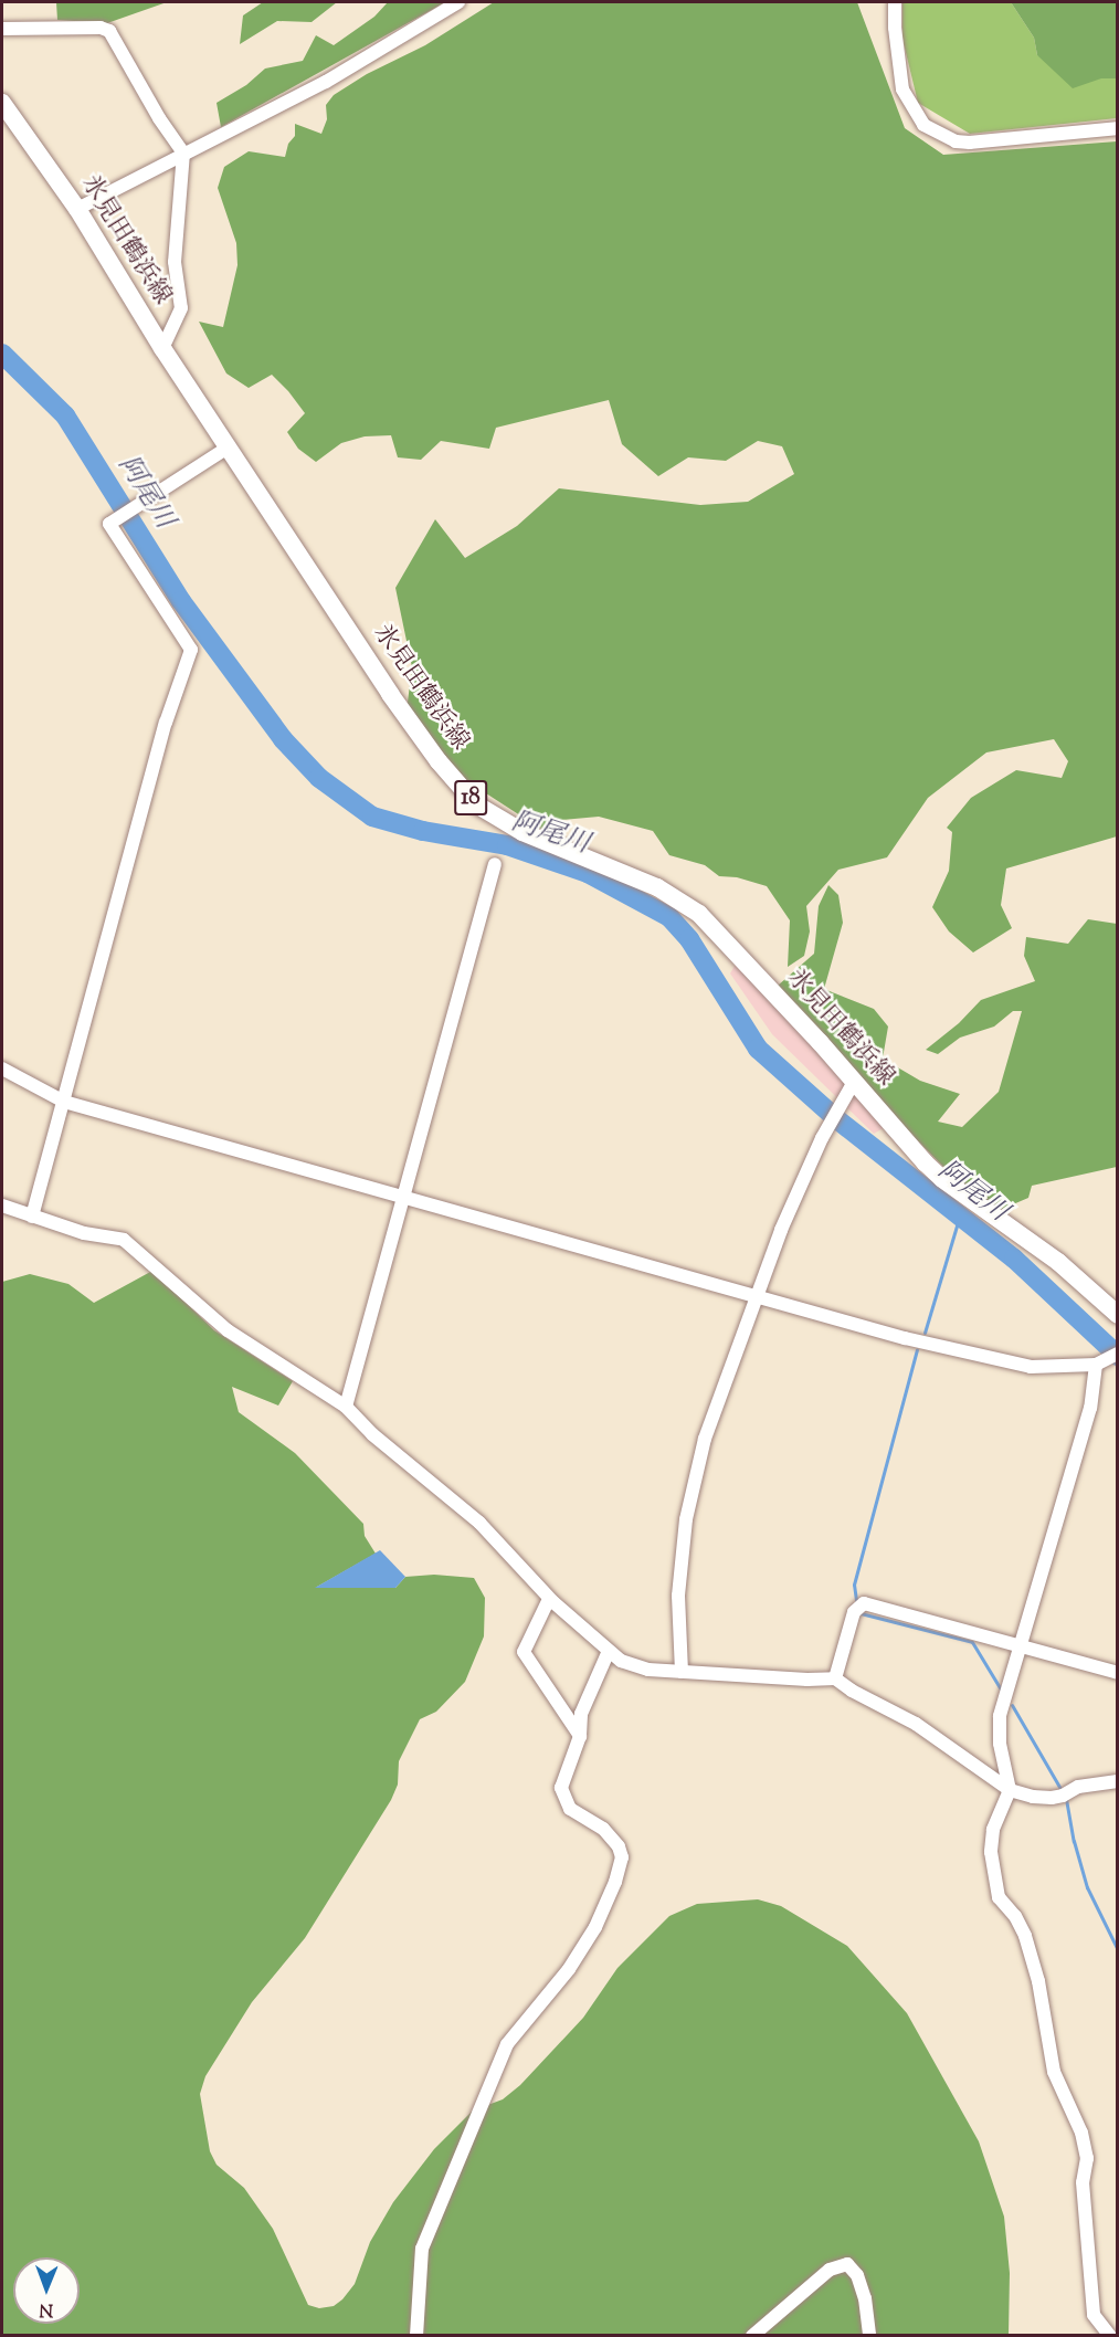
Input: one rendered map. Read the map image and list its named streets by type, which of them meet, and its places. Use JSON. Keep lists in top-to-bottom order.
{
  "streets": {
    "main road": ["氷見田鶴浜線", "18"]
  },
  "water": ["阿尾川"],
  "north": "bottom"
}
